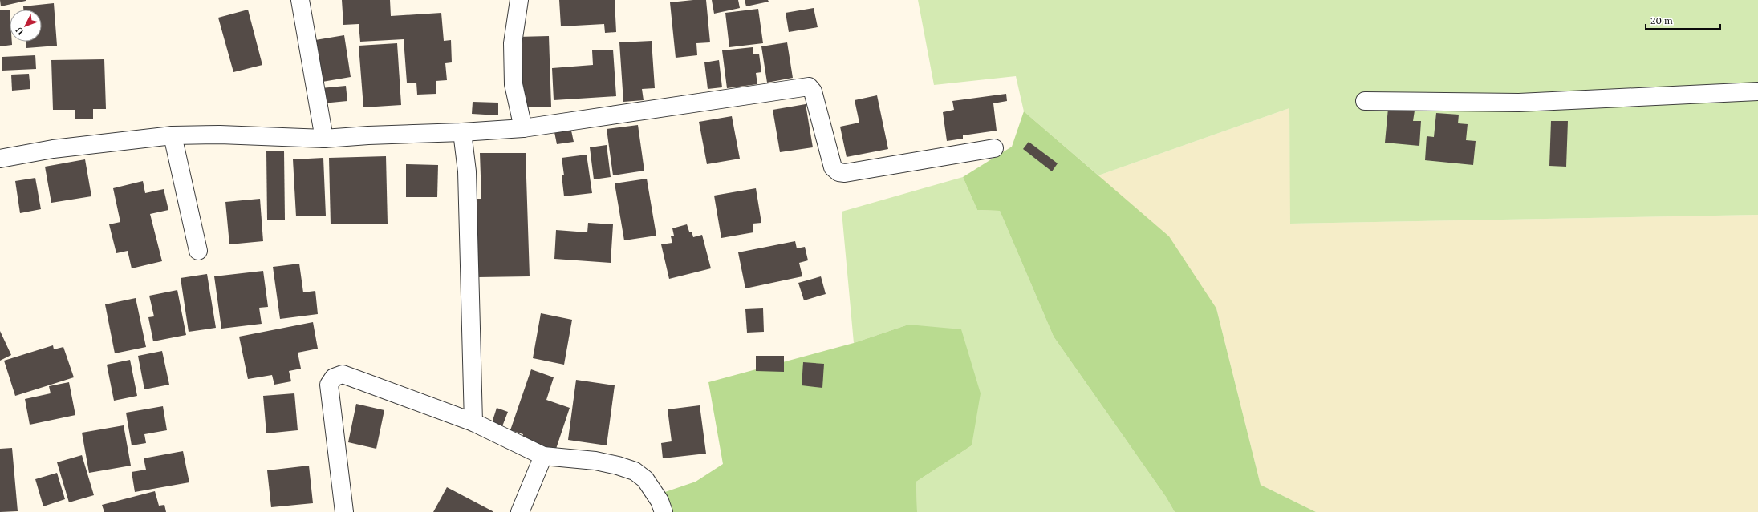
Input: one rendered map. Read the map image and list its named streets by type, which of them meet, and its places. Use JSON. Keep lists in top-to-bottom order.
{
  "scale_bar": "20 m",
  "north": "bottom left"
}
